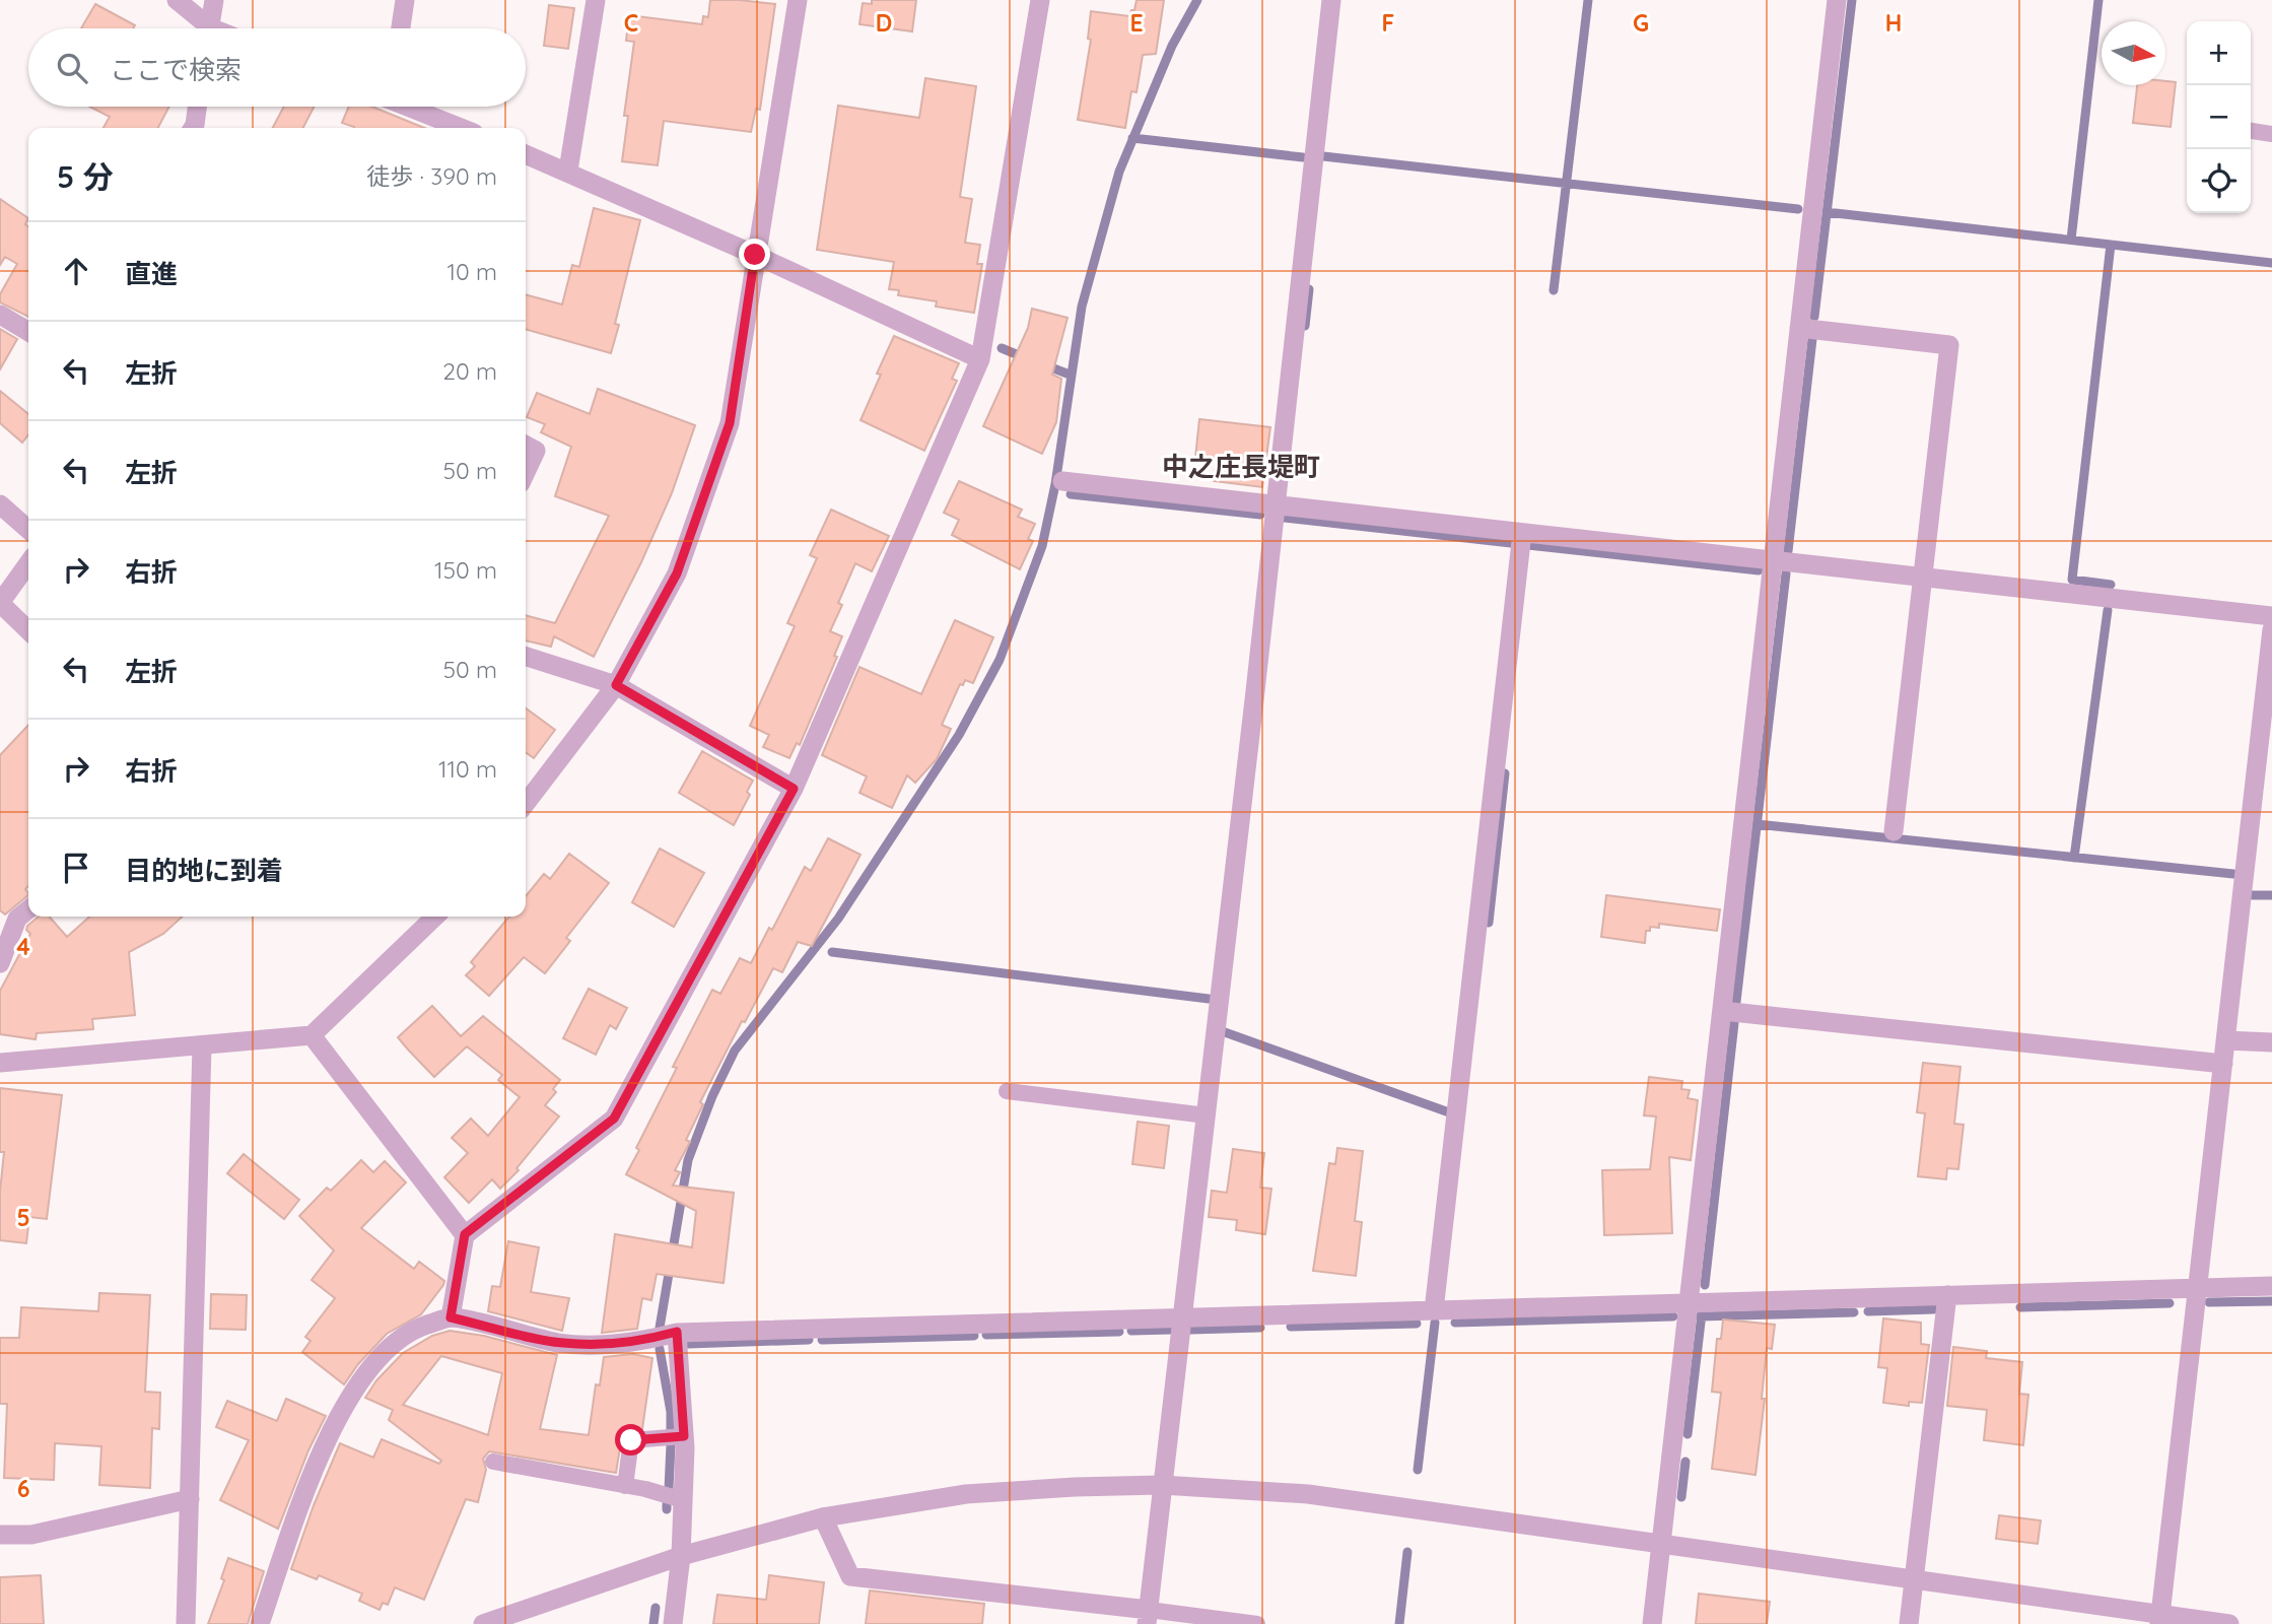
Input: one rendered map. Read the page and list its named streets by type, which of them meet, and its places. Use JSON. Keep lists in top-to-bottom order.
{
  "districts": ["中之庄長堤町"],
  "north": "right",
  "page": {
    "map_buttons": ["+", "−"],
    "search": "ここで検索",
    "heading": ["5 分", "徒歩 · 390 m"],
    "list": [
      ["直進", "10 m"],
      ["左折", "20 m"],
      ["左折", "50 m"],
      ["右折", "150 m"],
      ["左折", "50 m"],
      ["右折", "110 m"],
      "目的地に到着"
    ]
  },
  "grid": {
    "columns": [
      "C",
      "D",
      "E",
      "F",
      "G",
      "H"
    ],
    "rows": ["4", "5", "6"]
  }
}
